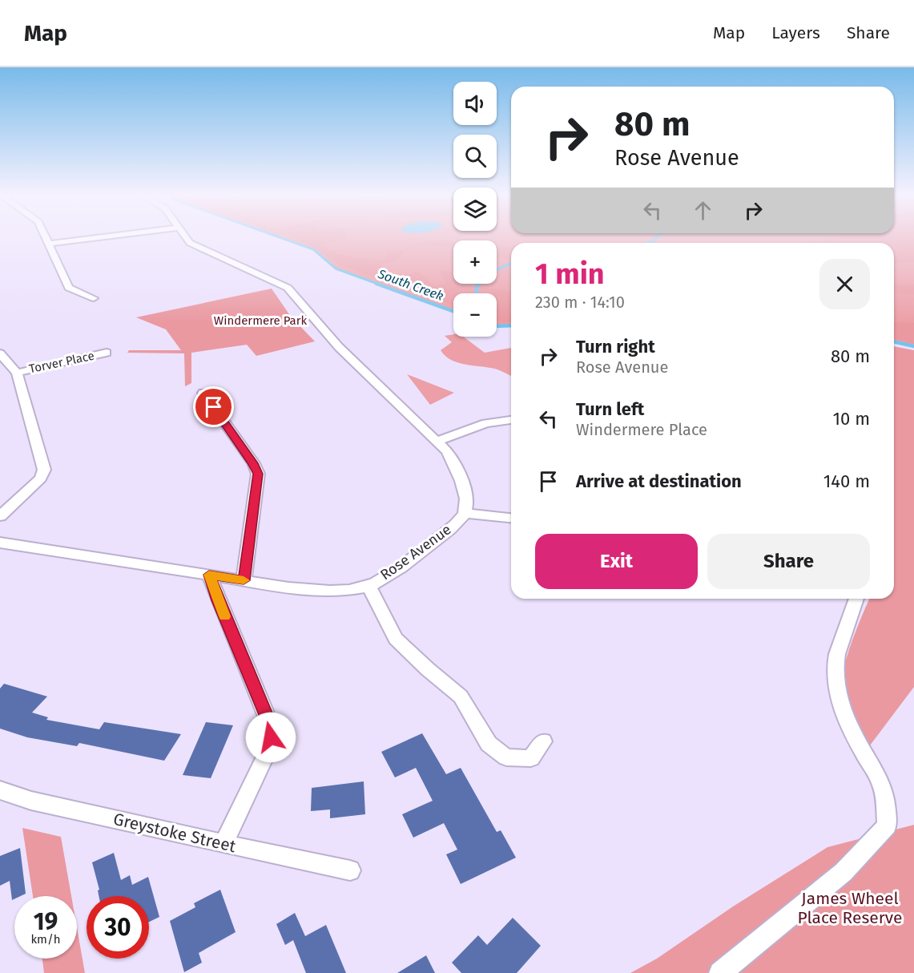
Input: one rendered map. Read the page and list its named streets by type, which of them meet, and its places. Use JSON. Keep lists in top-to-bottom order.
{
  "streets": {
    "street": ["Torver Place", "Rose Avenue", "Greystoke Street"]
  },
  "water": ["South Creek"],
  "parks": ["Windermere Park", "James Wheel Place Reserve"],
  "page": {
    "header": "Map",
    "nav": ["Map", "Layers", "Share"],
    "map_buttons": ["+", "−"],
    "turn": ["80 m", "Rose Avenue"],
    "heading": ["1 min", "230 m · 14:10"],
    "list": [
      {
        "name": "Turn right",
        "note": "Rose Avenue",
        "value": "80 m"
      },
      {
        "name": "Turn left",
        "note": "Windermere Place",
        "value": "10 m"
      },
      {
        "name": "Arrive at destination",
        "value": "140 m"
      }
    ],
    "buttons": ["Exit", "Share"],
    "speed": "19 km/h",
    "limit": "30"
  }
}
